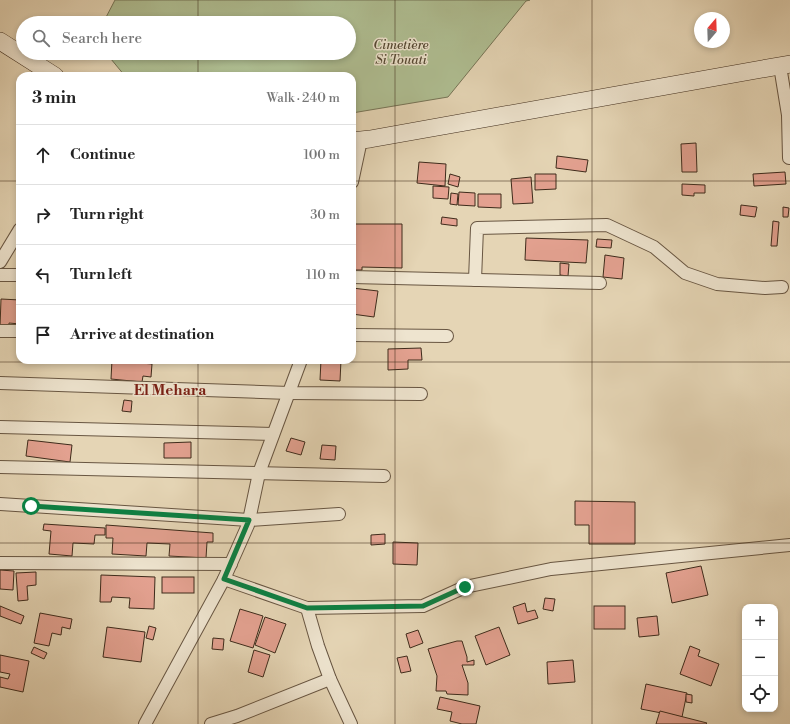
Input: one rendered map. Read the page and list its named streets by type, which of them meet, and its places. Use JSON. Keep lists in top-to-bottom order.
{
  "districts": ["El Mehara"],
  "parks": ["Cimetière Si Touati"],
  "north": "top",
  "page": {
    "search": "Search here",
    "heading": ["3 min", "Walk · 240 m"],
    "list": [
      ["Continue", "100 m"],
      ["Turn right", "30 m"],
      ["Turn left", "110 m"],
      "Arrive at destination"
    ],
    "map_buttons": ["+", "−"]
  }
}
